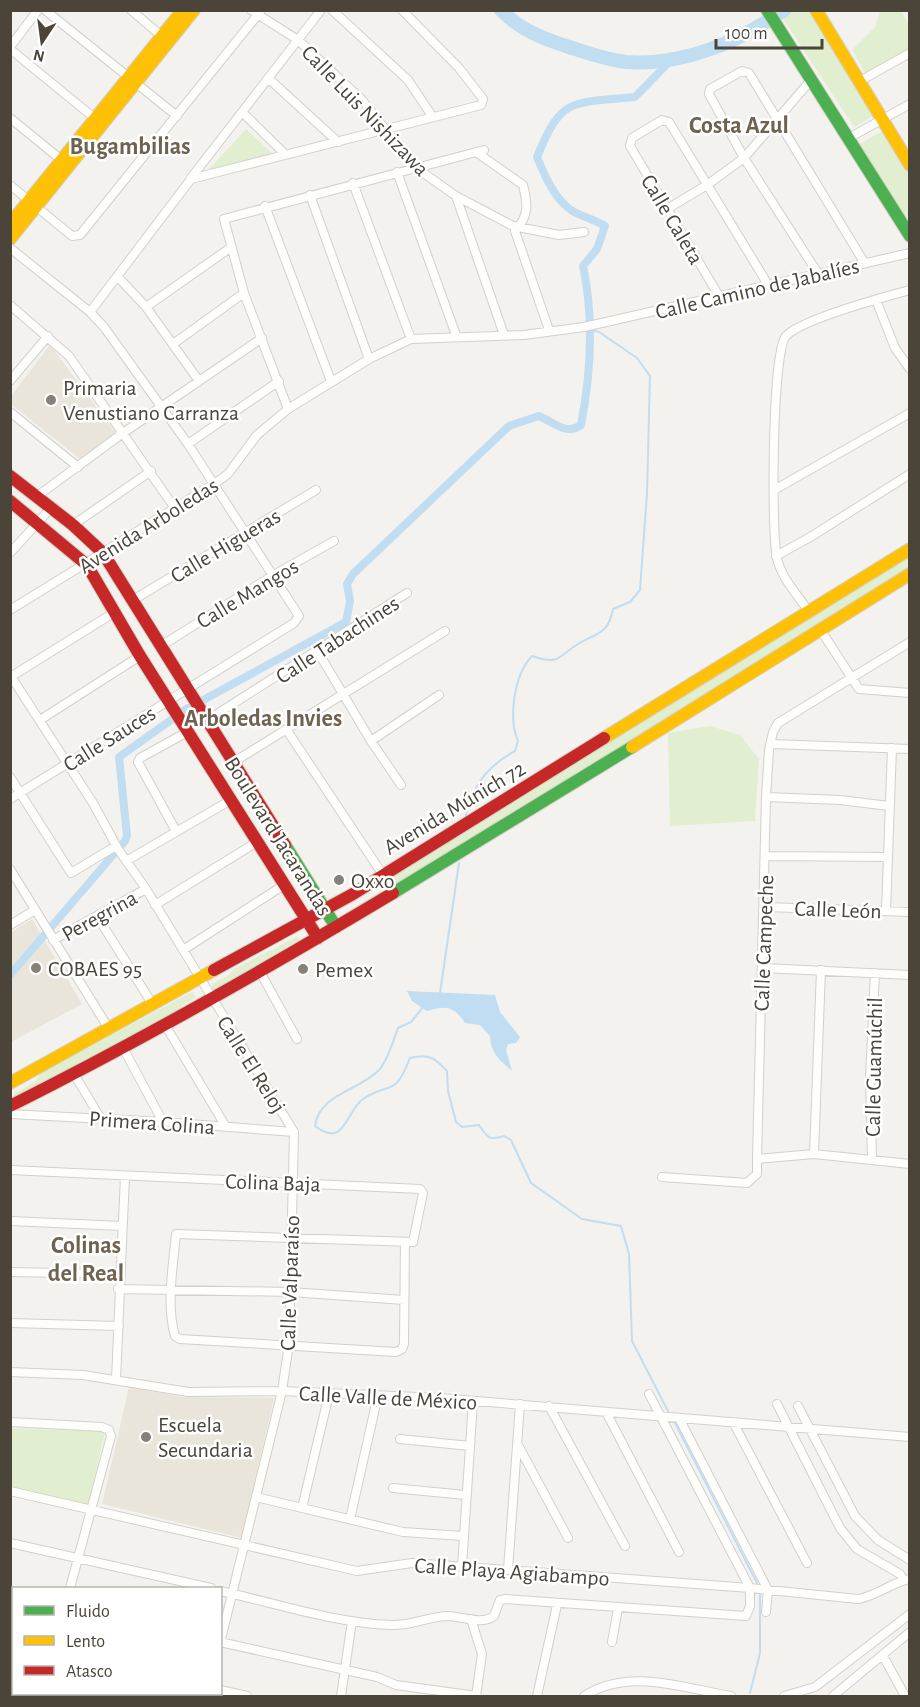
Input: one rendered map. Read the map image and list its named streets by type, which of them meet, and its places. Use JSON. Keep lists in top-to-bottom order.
{
  "streets": {
    "main road": ["Avenida Múnich 72", "Boulevard Jacarandas"],
    "street": [
      "Calle Luis Nishizawa",
      "Calle Caleta",
      "Calle Camino de Jabalíes",
      "Avenida Arboledas",
      "Calle Higueras",
      "Calle Mangos",
      "Calle Tabachines",
      "Calle Sauces",
      "Calle León",
      "Peregrina",
      "Calle Campeche",
      "Calle El Reloj",
      "Calle Guamúchil",
      "Primera Colina",
      "Colina Baja",
      "Calle Valparaíso",
      "Calle Valle de México",
      "Calle Playa Agiabampo"
    ]
  },
  "crossings": [
    ["Calle Caleta", "Calle Camino de Jabalíes"],
    ["Calle Camino de Jabalíes", "Avenida Arboledas"],
    ["Avenida Arboledas", "Boulevard Jacarandas"],
    ["Calle Higueras", "Boulevard Jacarandas"],
    ["Calle Mangos", "Calle Sauces"],
    ["Calle Mangos", "Boulevard Jacarandas"],
    ["Calle Tabachines", "Boulevard Jacarandas"],
    ["Calle Sauces", "Boulevard Jacarandas"],
    ["Calle Sauces", "Calle El Reloj"],
    ["Avenida Múnich 72", "Boulevard Jacarandas"],
    ["Avenida Múnich 72", "Calle El Reloj"],
    ["Calle León", "Calle Campeche"],
    ["Peregrina", "Calle El Reloj"],
    ["Calle El Reloj", "Primera Colina"],
    ["Calle El Reloj", "Calle Valparaíso"],
    ["Primera Colina", "Calle Valparaíso"],
    ["Colina Baja", "Calle Valparaíso"],
    ["Calle Valparaíso", "Calle Valle de México"],
    ["Calle Valparaíso", "Calle Playa Agiabampo"]
  ],
  "districts": [
    "Costa Azul",
    "Bugambilias",
    "Arboledas Invies",
    "Colinas del Real"
  ],
  "places": [
    "Primaria Venustiano Carranza",
    "Oxxo",
    "COBAES 95",
    "Pemex",
    "Escuela Secundaria"
  ],
  "legend": ["Fluido", "Lento", "Atasco"],
  "scale_bar": "100 m",
  "north": "bottom"
}
